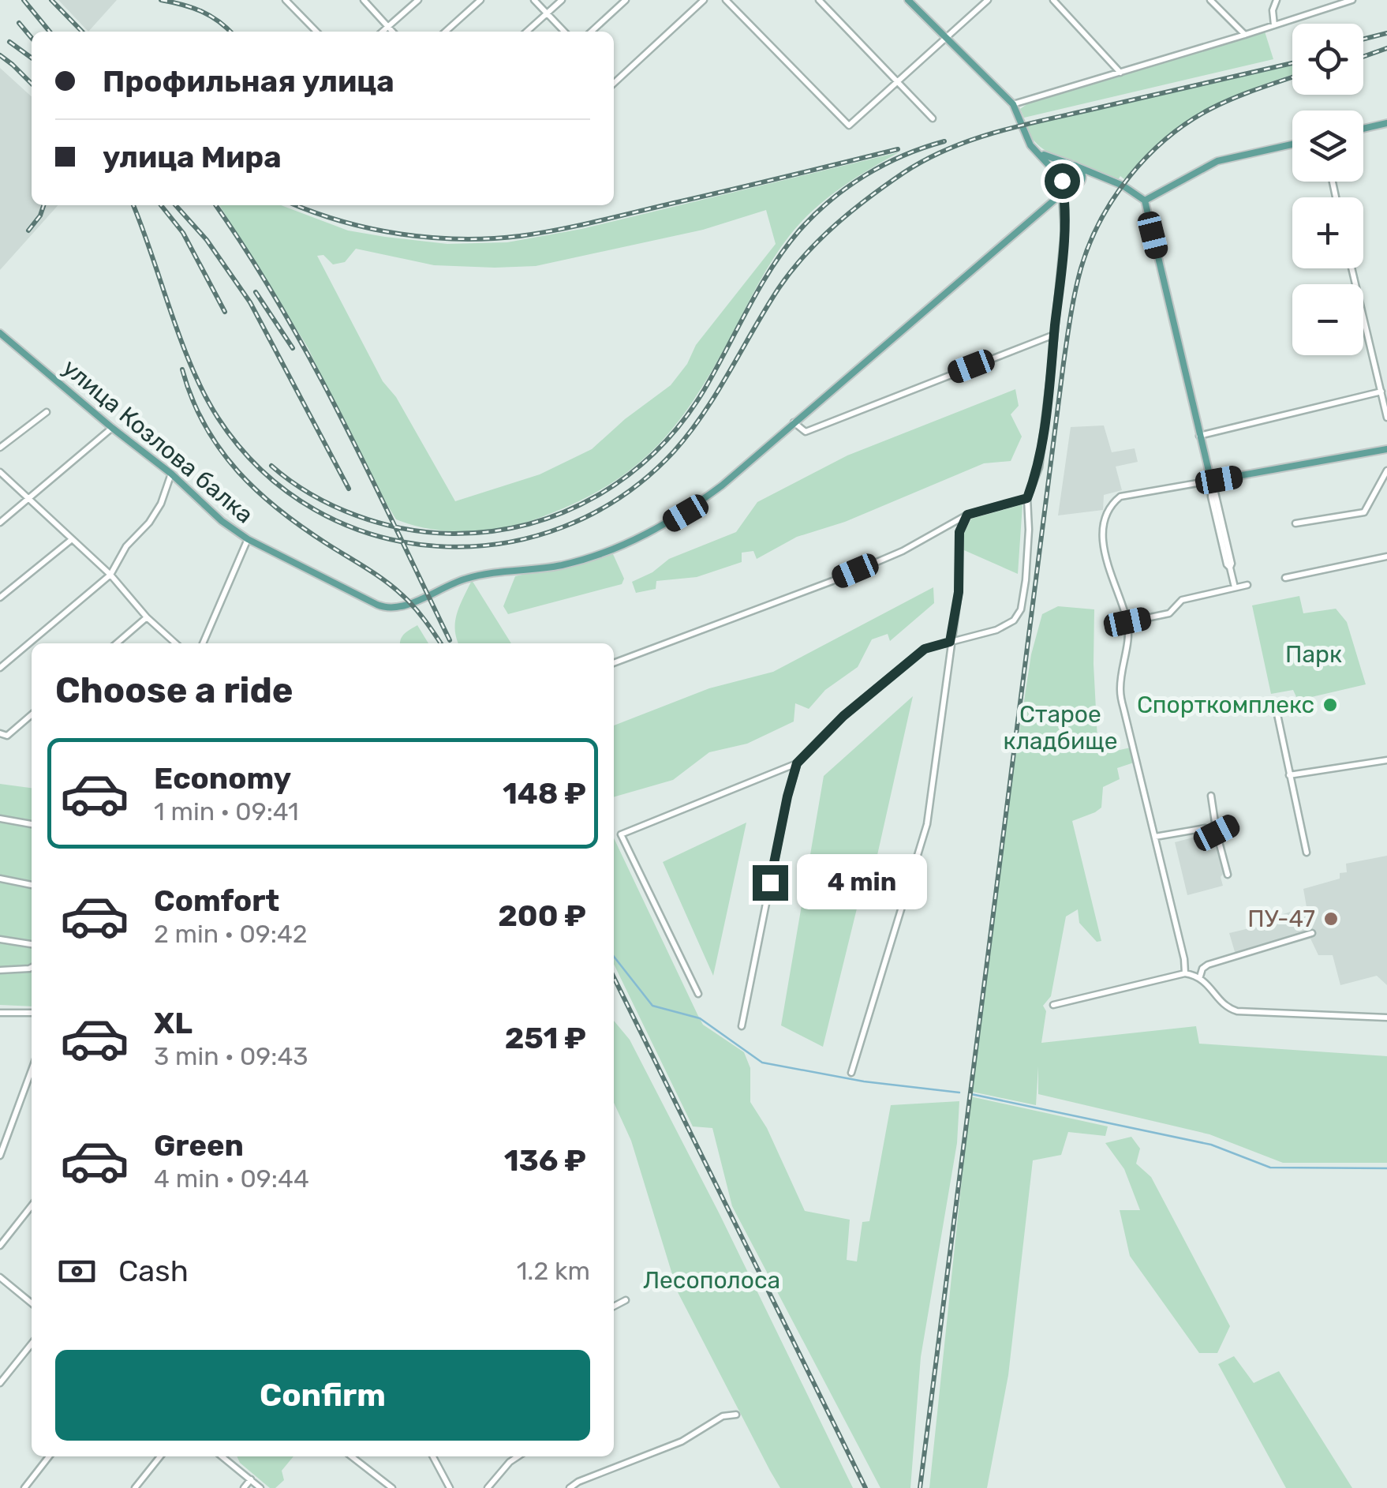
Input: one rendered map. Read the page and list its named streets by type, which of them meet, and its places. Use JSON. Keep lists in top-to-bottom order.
{
  "streets": {
    "main road": ["улица Козлова балка"]
  },
  "parks": ["Парк", "Старое кладбище", "Лесополоса"],
  "places": ["Спорткомплекс", "ПУ-47"],
  "page": {
    "map_buttons": ["+", "−"],
    "banner": ["Профильная улица", "улица Мира"],
    "heading": "Choose a ride",
    "list": [
      {
        "name": "Economy",
        "note": "1 min · 09:41",
        "value": "148 ₽"
      },
      {
        "name": "Comfort",
        "note": "2 min · 09:42",
        "value": "200 ₽"
      },
      {
        "name": "XL",
        "note": "3 min · 09:43",
        "value": "251 ₽"
      },
      {
        "name": "Green",
        "note": "4 min · 09:44",
        "value": "136 ₽"
      }
    ],
    "bubble": "4 min",
    "pay": ["Cash", "1.2 km"],
    "buttons": "Confirm"
  }
}
